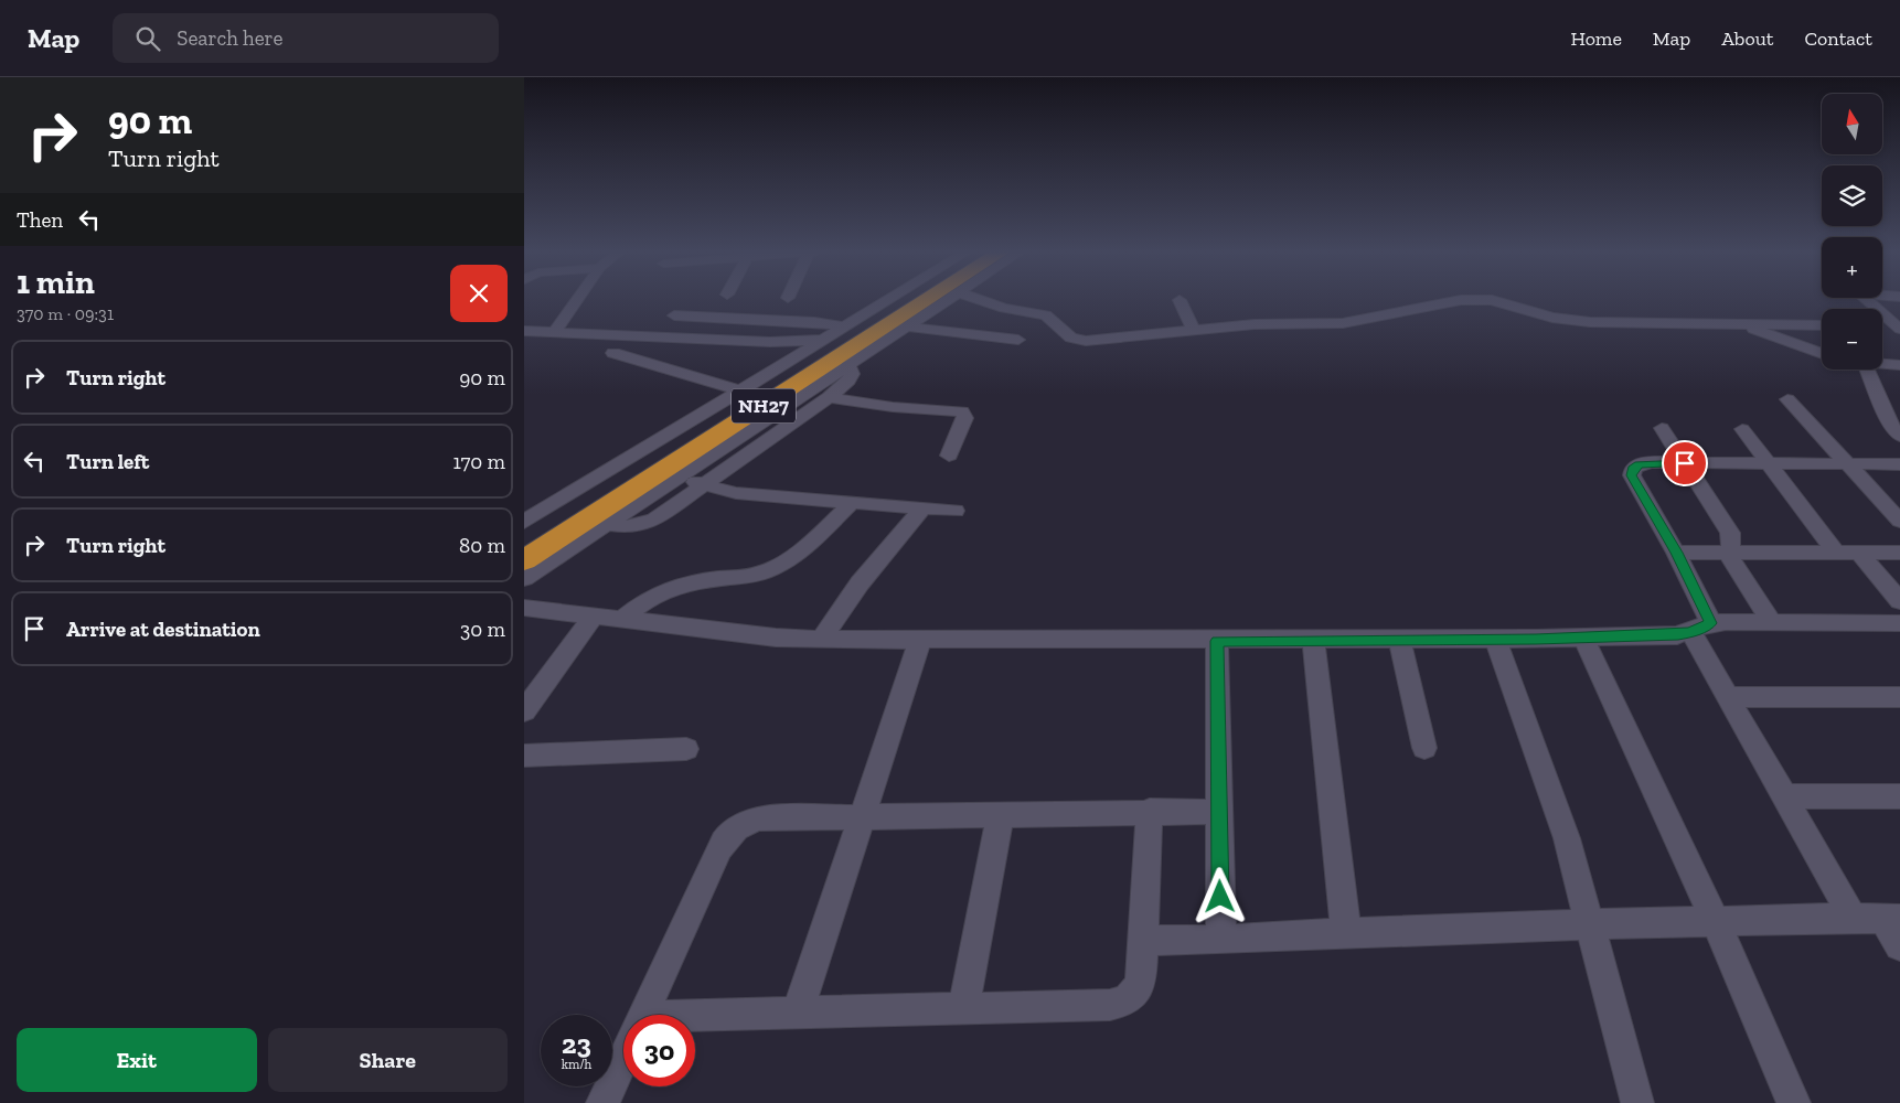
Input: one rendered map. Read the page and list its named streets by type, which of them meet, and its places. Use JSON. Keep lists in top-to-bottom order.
{
  "streets": {
    "highway": ["NH27"]
  },
  "north": "top",
  "page": {
    "header": "Map",
    "search": "Search here",
    "nav": [
      "Home",
      "Map",
      "About",
      "Contact"
    ],
    "turn": ["90 m", "Turn right"],
    "map_buttons": ["+", "−"],
    "then": "Then",
    "heading": ["1 min", "370 m · 09:31"],
    "list": [
      {
        "name": "Turn right",
        "value": "90 m"
      },
      {
        "name": "Turn left",
        "value": "170 m"
      },
      {
        "name": "Turn right",
        "value": "80 m"
      },
      {
        "name": "Arrive at destination",
        "value": "30 m"
      }
    ],
    "speed": "23 km/h",
    "limit": "30",
    "buttons": ["Exit", "Share"]
  }
}
